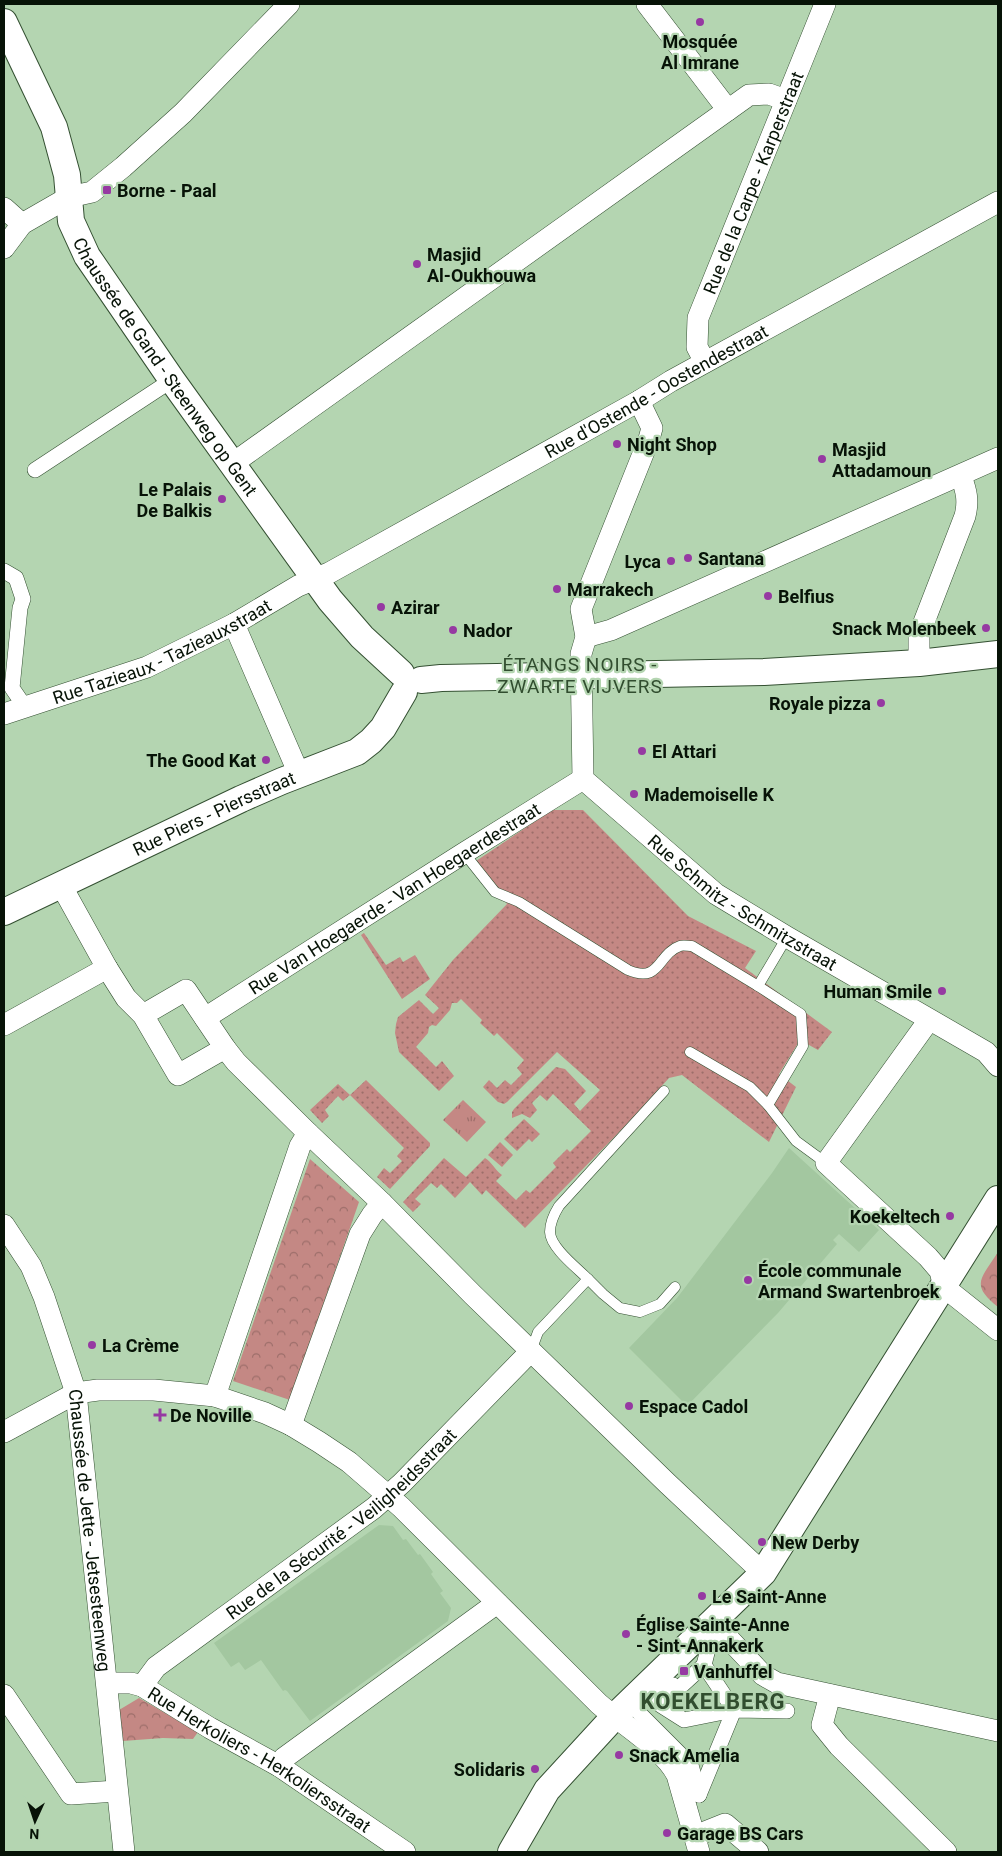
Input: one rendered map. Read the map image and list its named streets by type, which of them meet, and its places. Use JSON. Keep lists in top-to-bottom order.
{
  "streets": {
    "street": [
      "Rue de la Carpe - Karperstraat",
      "Chaussée de Gand - Steenweg op Gent",
      "Rue d'Ostende - Oostendestraat",
      "Rue Tazieaux - Tazieauxstraat",
      "Rue Piers - Piersstraat",
      "Rue Van Hoegaerde - Van Hoegaerdestraat",
      "Rue Schmitz - Schmitzstraat",
      "Rue de la Sécurité - Veiligheidsstraat",
      "Chaussée de Jette - Jetsesteenweg",
      "Rue Herkoliers - Herkoliersstraat"
    ]
  },
  "crossings": [
    ["Rue de la Carpe - Karperstraat", "Rue d'Ostende - Oostendestraat"],
    ["Chaussée de Gand - Steenweg op Gent", "Rue d'Ostende - Oostendestraat"],
    ["Chaussée de Gand - Steenweg op Gent", "Rue Tazieaux - Tazieauxstraat"],
    ["Chaussée de Gand - Steenweg op Gent", "Rue Piers - Piersstraat"],
    ["Rue d'Ostende - Oostendestraat", "Rue Tazieaux - Tazieauxstraat"],
    ["Rue Van Hoegaerde - Van Hoegaerdestraat", "Rue Schmitz - Schmitzstraat"],
    ["Rue de la Sécurité - Veiligheidsstraat", "Rue Herkoliers - Herkoliersstraat"],
    ["Chaussée de Jette - Jetsesteenweg", "Rue Herkoliers - Herkoliersstraat"]
  ],
  "districts": ["ÉTANGS NOIRS - ZWARTE VIJVERS", "KOEKELBERG"],
  "places": {
    "other": [
      "Mosquée Al Imrane",
      "Masjid Al-Oukhouwa",
      "Night Shop",
      "Masjid Attadamoun",
      "Le Palais De Balkis",
      "Santana",
      "Lyca",
      "Marrakech",
      "Belfius",
      "Azirar",
      "Snack Molenbeek",
      "Nador",
      "Royale pizza",
      "El Attari",
      "The Good Kat",
      "Mademoiselle K",
      "Human Smile",
      "Koekeltech",
      "École communale Armand Swartenbroek",
      "La Crème",
      "Espace Cadol",
      "New Derby",
      "Le Saint-Anne",
      "Église Sainte-Anne - Sint-Annakerk",
      "Snack Amelia",
      "Solidaris",
      "Garage BS Cars"
    ],
    "transit": ["Borne - Paal", "Vanhuffel"],
    "health": ["De Noville"]
  },
  "north": "bottom"
}
